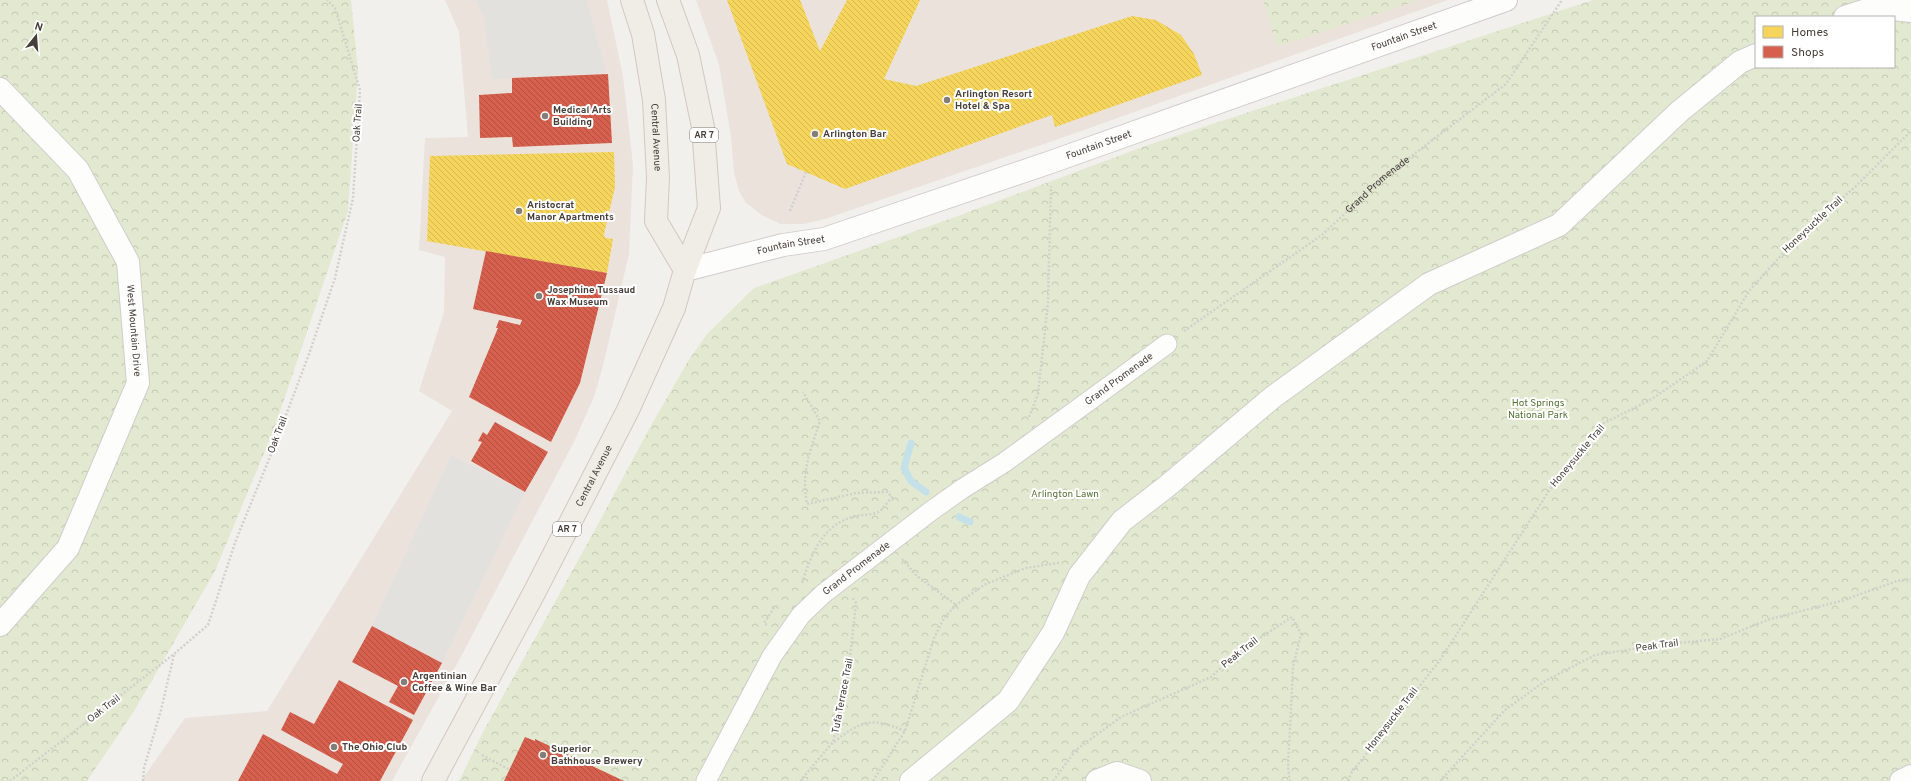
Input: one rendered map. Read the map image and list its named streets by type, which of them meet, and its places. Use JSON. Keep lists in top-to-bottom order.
{
  "streets": {
    "main road": ["AR 7", "Central Avenue"],
    "street": ["Fountain Street", "Grand Promenade", "West Mountain Drive"],
    "path": [
      "Oak Trail",
      "Honeysuckle Trail",
      "Peak Trail",
      "Tufa Terrace Trail"
    ]
  },
  "crossings": [
    ["Fountain Street", "Central Avenue"],
    ["Grand Promenade", "Tufa Terrace Trail"]
  ],
  "parks": ["Hot Springs National Park", "Arlington Lawn"],
  "places": [
    "Arlington Resort Hotel & Spa",
    "Medical Arts Building",
    "Arlington Bar",
    "Aristocrat Manor Apartments",
    "Josephine Tussaud Wax Museum",
    "Argentinian Coffee & Wine Bar",
    "The Ohio Club",
    "Superior Bathhouse Brewery"
  ],
  "legend": ["Homes", "Shops"],
  "north": "top"
}
